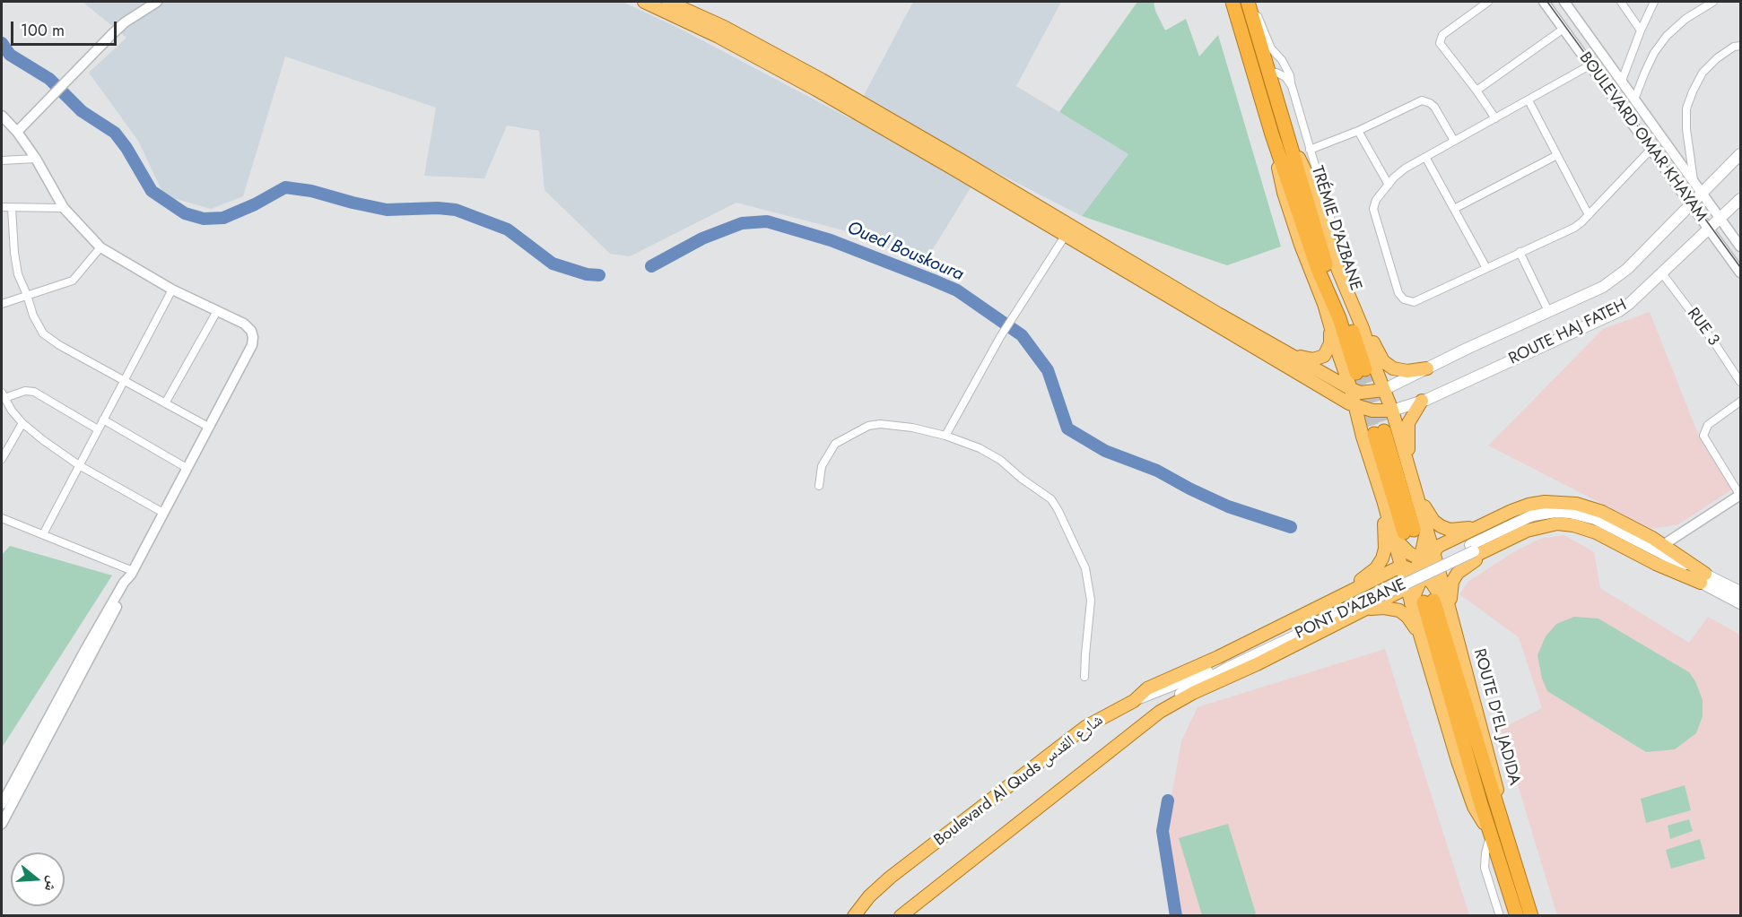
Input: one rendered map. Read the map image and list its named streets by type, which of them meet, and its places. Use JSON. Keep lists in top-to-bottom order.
{
  "streets": {
    "highway": ["TRÉMIE D'AZBANE", "ROUTE D'EL JADIDA"],
    "main road": ["ROUTE HAJ FATEH", "PONT D'AZBANE", "Boulevard Al Quds شارع القدس"],
    "street": ["BOULEVARD OMAR KHAYAM", "RUE 3"]
  },
  "crossings": [
    ["BOULEVARD OMAR KHAYAM", "ROUTE HAJ FATEH"],
    ["RUE 3", "ROUTE HAJ FATEH"],
    ["PONT D'AZBANE", "Boulevard Al Quds شارع القدس"]
  ],
  "water": ["Oued Bouskoura"],
  "scale_bar": "100 m",
  "north": "right"
}
